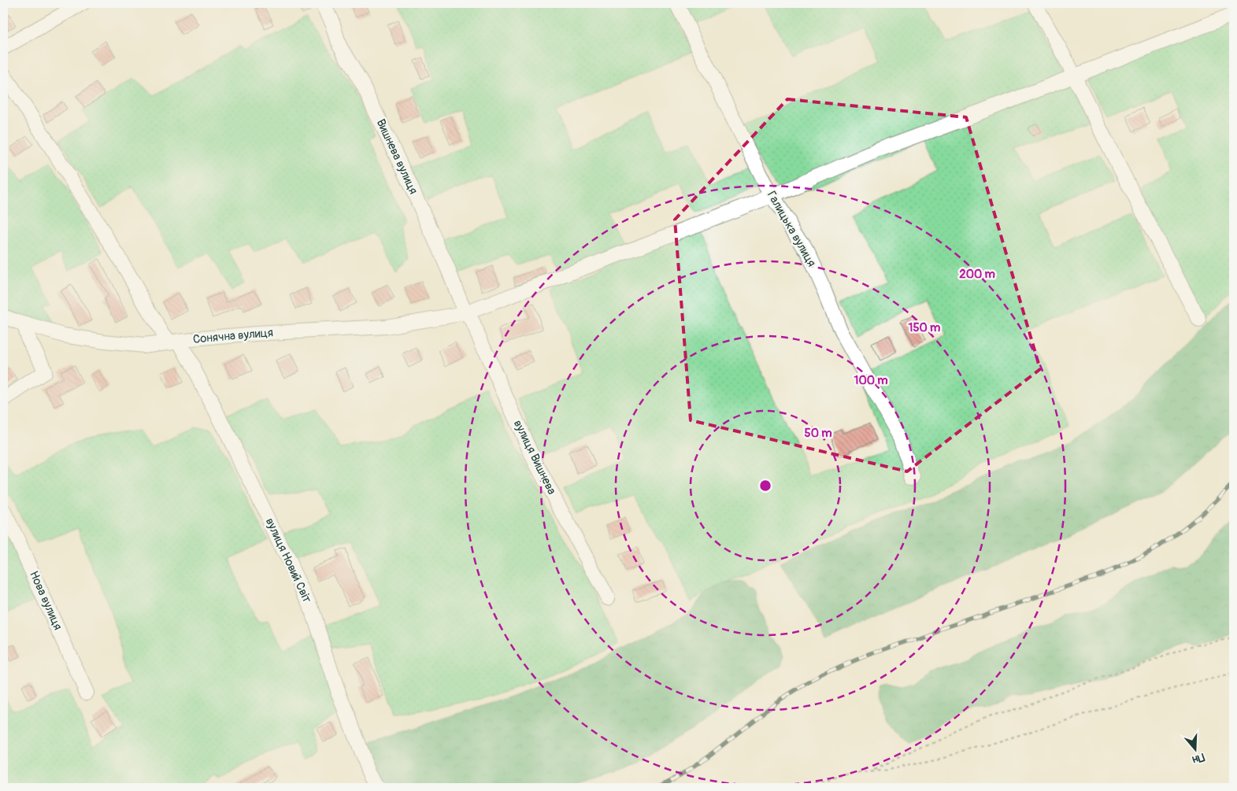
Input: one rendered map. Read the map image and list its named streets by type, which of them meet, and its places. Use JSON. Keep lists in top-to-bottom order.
{
  "streets": {
    "street": [
      "Вишнева вулиця",
      "Галицька вулиця",
      "Сонячна вулиця",
      "вулиця Вишнева",
      "вулиця Новий Світ",
      "Нова вулиця"
    ]
  },
  "crossings": [
    ["Вишнева вулиця", "Сонячна вулиця"],
    ["Вишнева вулиця", "вулиця Вишнева"],
    ["Галицька вулиця", "Сонячна вулиця"],
    ["Сонячна вулиця", "вулиця Вишнева"],
    ["Сонячна вулиця", "вулиця Новий Світ"]
  ],
  "north": "bottom",
  "rings": [
    "200 m",
    "150 m",
    "100 m",
    "50 m"
  ]
}
